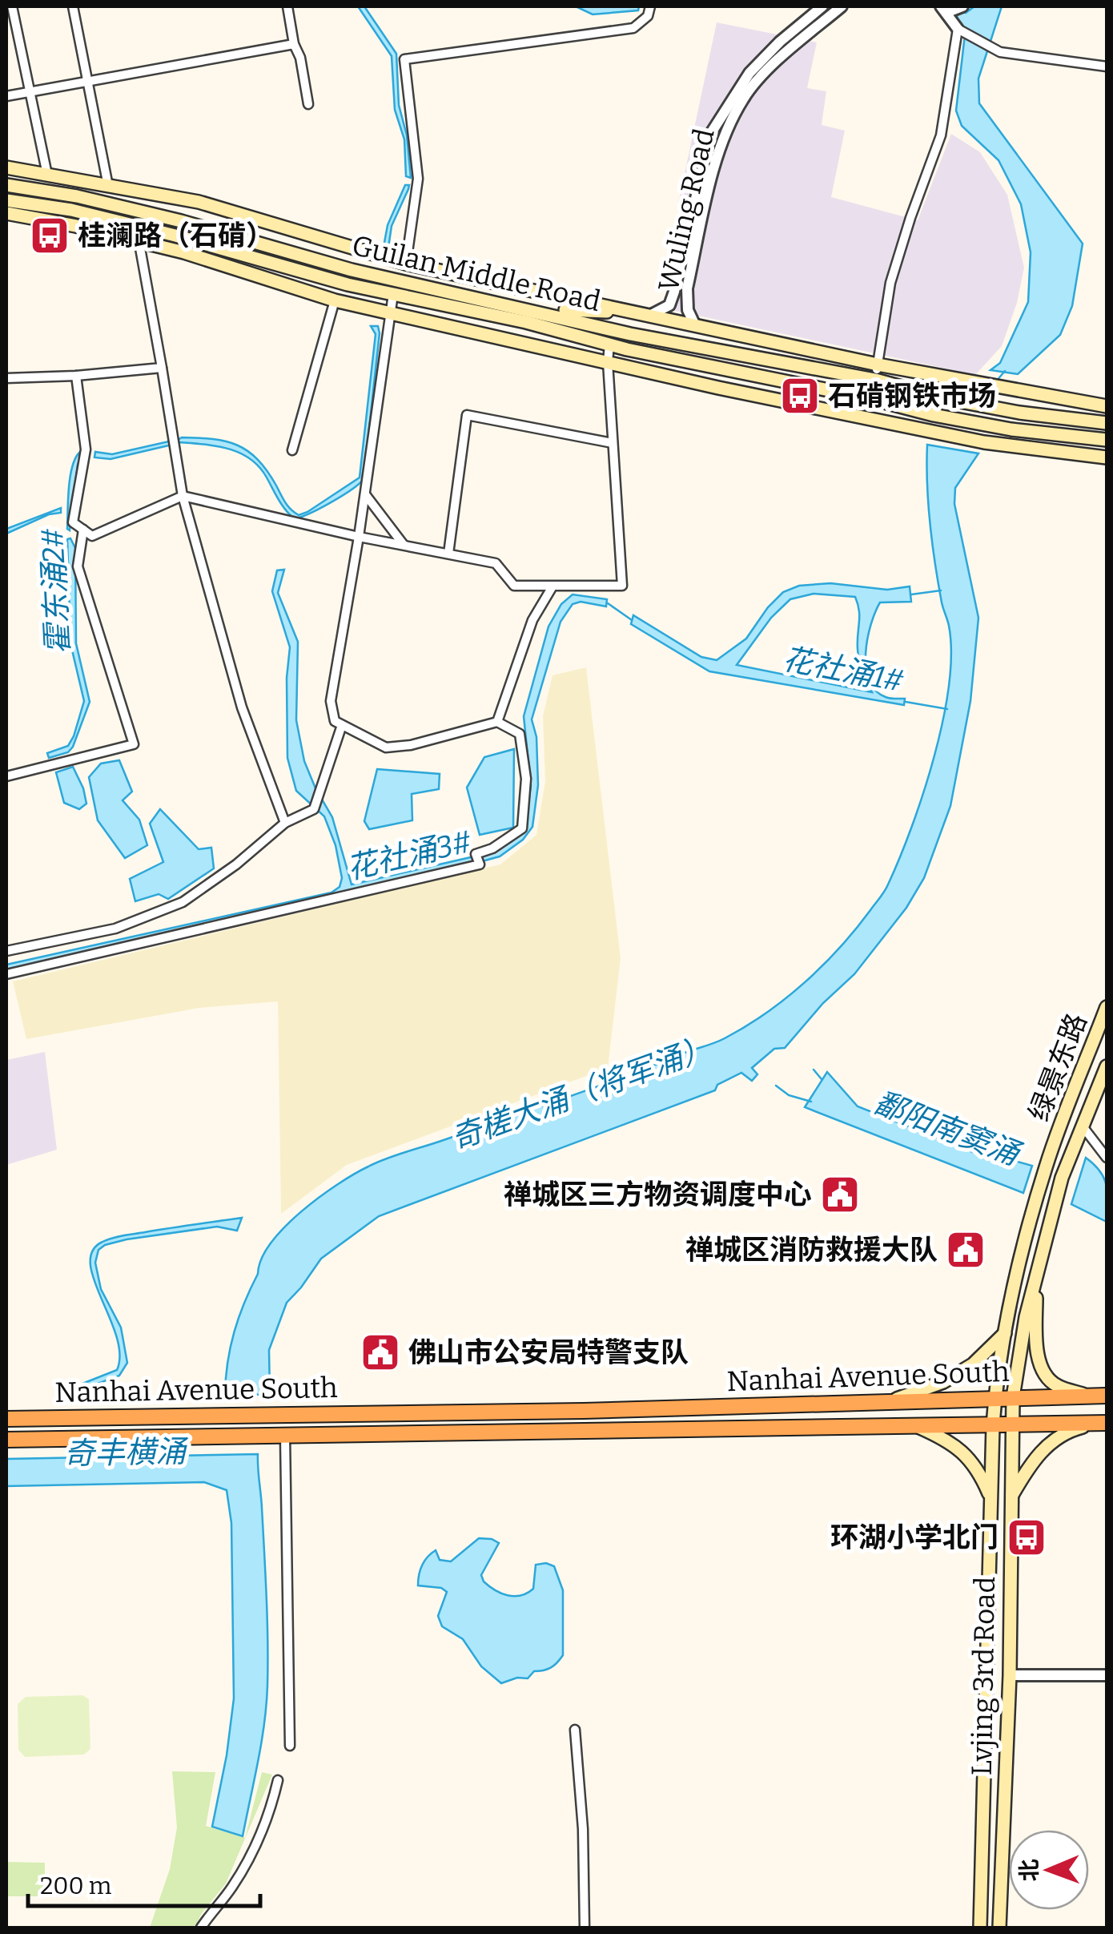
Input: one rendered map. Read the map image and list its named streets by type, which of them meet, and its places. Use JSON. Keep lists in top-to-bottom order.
{
  "streets": {
    "highway": ["Nanhai Avenue South"],
    "main road": ["Guilan Middle Road", "绿景东路", "Lvjing 3rd Road"],
    "street": ["Wuling Road"]
  },
  "crossings": [
    ["绿景东路", "Nanhai Avenue South"],
    ["绿景东路", "Lvjing 3rd Road"],
    ["Nanhai Avenue South", "Lvjing 3rd Road"]
  ],
  "water": [
    "霍东涌2#",
    "花社涌1#",
    "花社涌3#",
    "奇槎大涌（将军涌）",
    "鄱阳南窦涌",
    "奇丰横涌"
  ],
  "places": {
    "bus stop": ["桂澜路（石𬒔）", "石𬒔钢铁市场", "环湖小学北门"],
    "public building": ["禅城区三方物资调度中心", "禅城区消防救援大队", "佛山市公安局特警支队"]
  },
  "scale_bar": "200 m",
  "north": "left"
}
